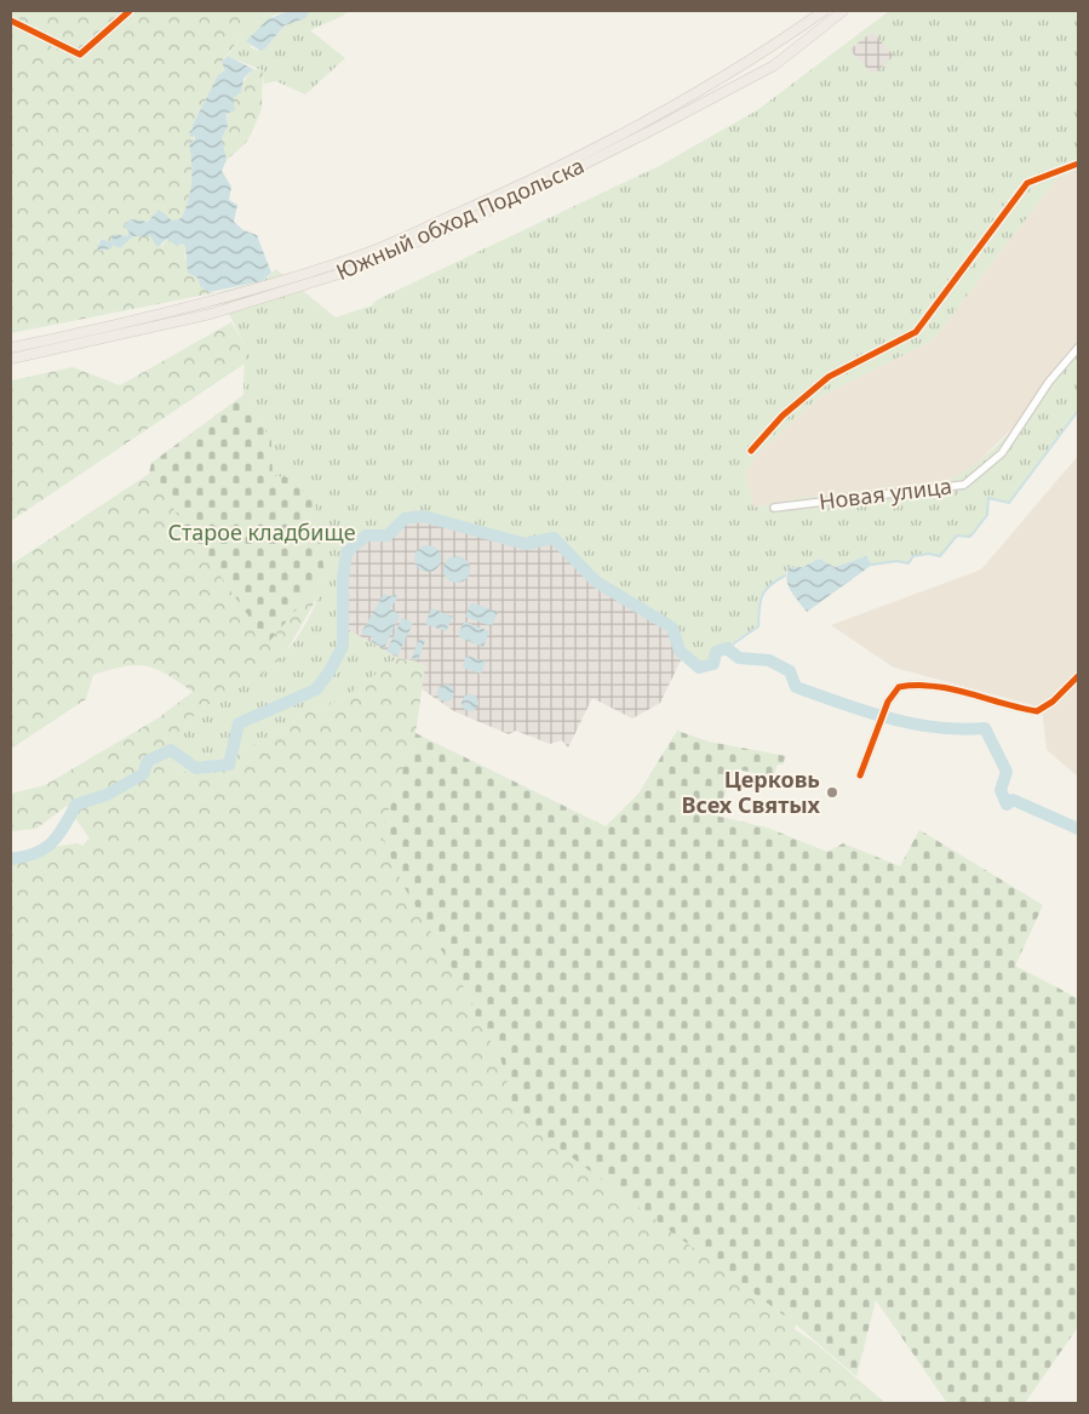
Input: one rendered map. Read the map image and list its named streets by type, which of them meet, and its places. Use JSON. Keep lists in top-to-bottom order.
{
  "streets": {
    "main road": ["Южный обход Подольска"],
    "street": ["Новая улица"]
  },
  "parks": ["Старое кладбище"],
  "places": ["Церковь Всех Святых"]
}
